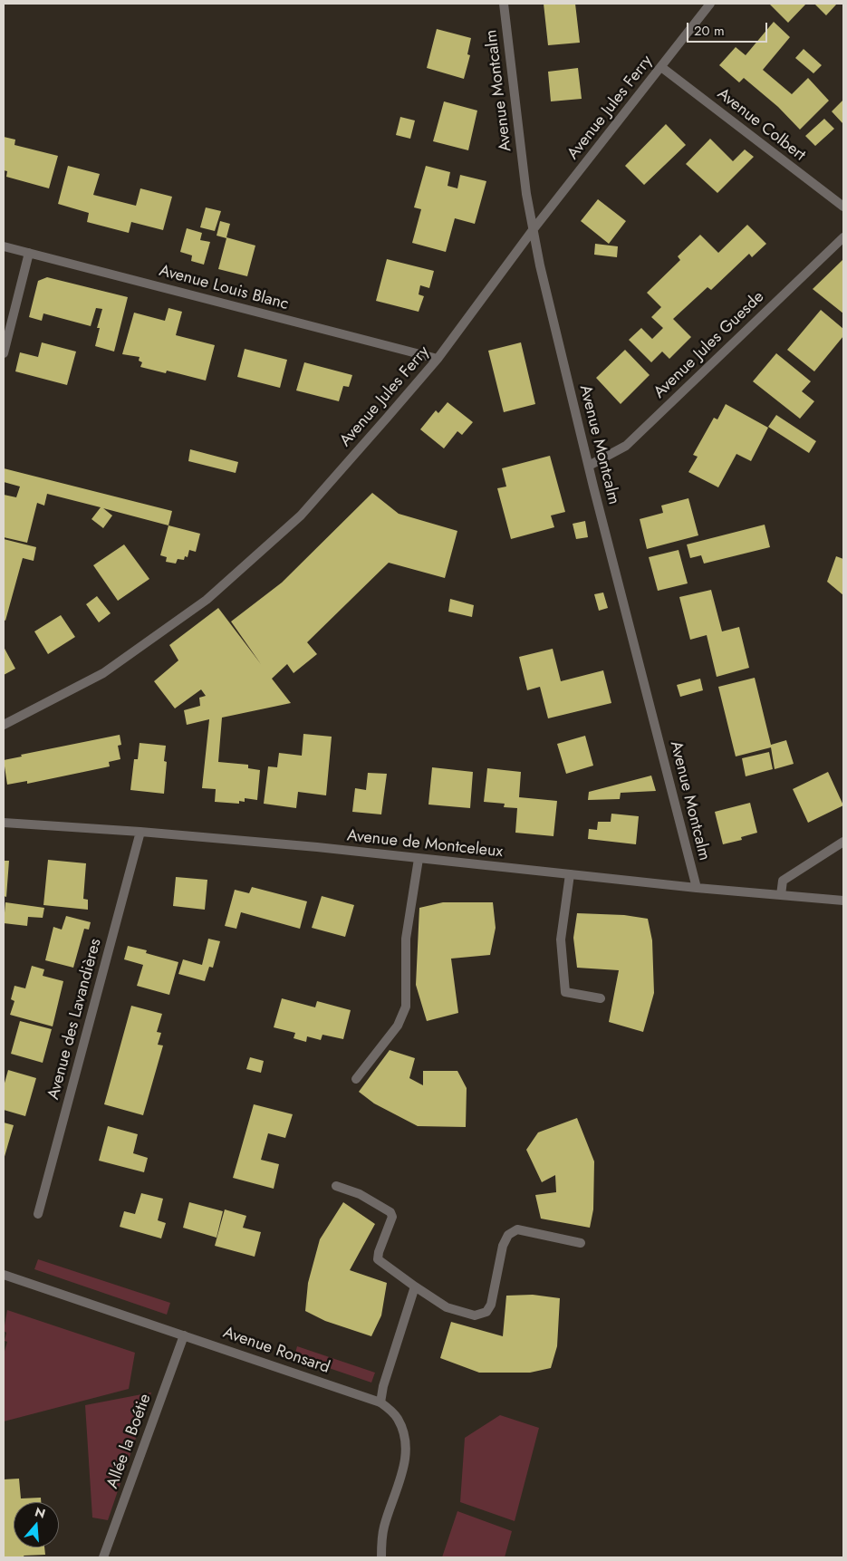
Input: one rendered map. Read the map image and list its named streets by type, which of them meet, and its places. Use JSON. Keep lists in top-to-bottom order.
{
  "streets": {
    "street": [
      "Avenue Montcalm",
      "Avenue Jules Ferry",
      "Avenue Colbert",
      "Avenue Louis Blanc",
      "Avenue Jules Guesde",
      "Avenue de Montceleux",
      "Avenue des Lavandières",
      "Avenue Ronsard",
      "Allée la Boétie"
    ]
  },
  "crossings": [
    ["Avenue Montcalm", "Avenue Jules Ferry"],
    ["Avenue Montcalm", "Avenue Jules Guesde"],
    ["Avenue Montcalm", "Avenue de Montceleux"],
    ["Avenue Jules Ferry", "Avenue Colbert"],
    ["Avenue Jules Ferry", "Avenue Louis Blanc"],
    ["Avenue de Montceleux", "Avenue des Lavandières"],
    ["Avenue Ronsard", "Allée la Boétie"]
  ],
  "scale_bar": "20 m",
  "north": "top"
}
